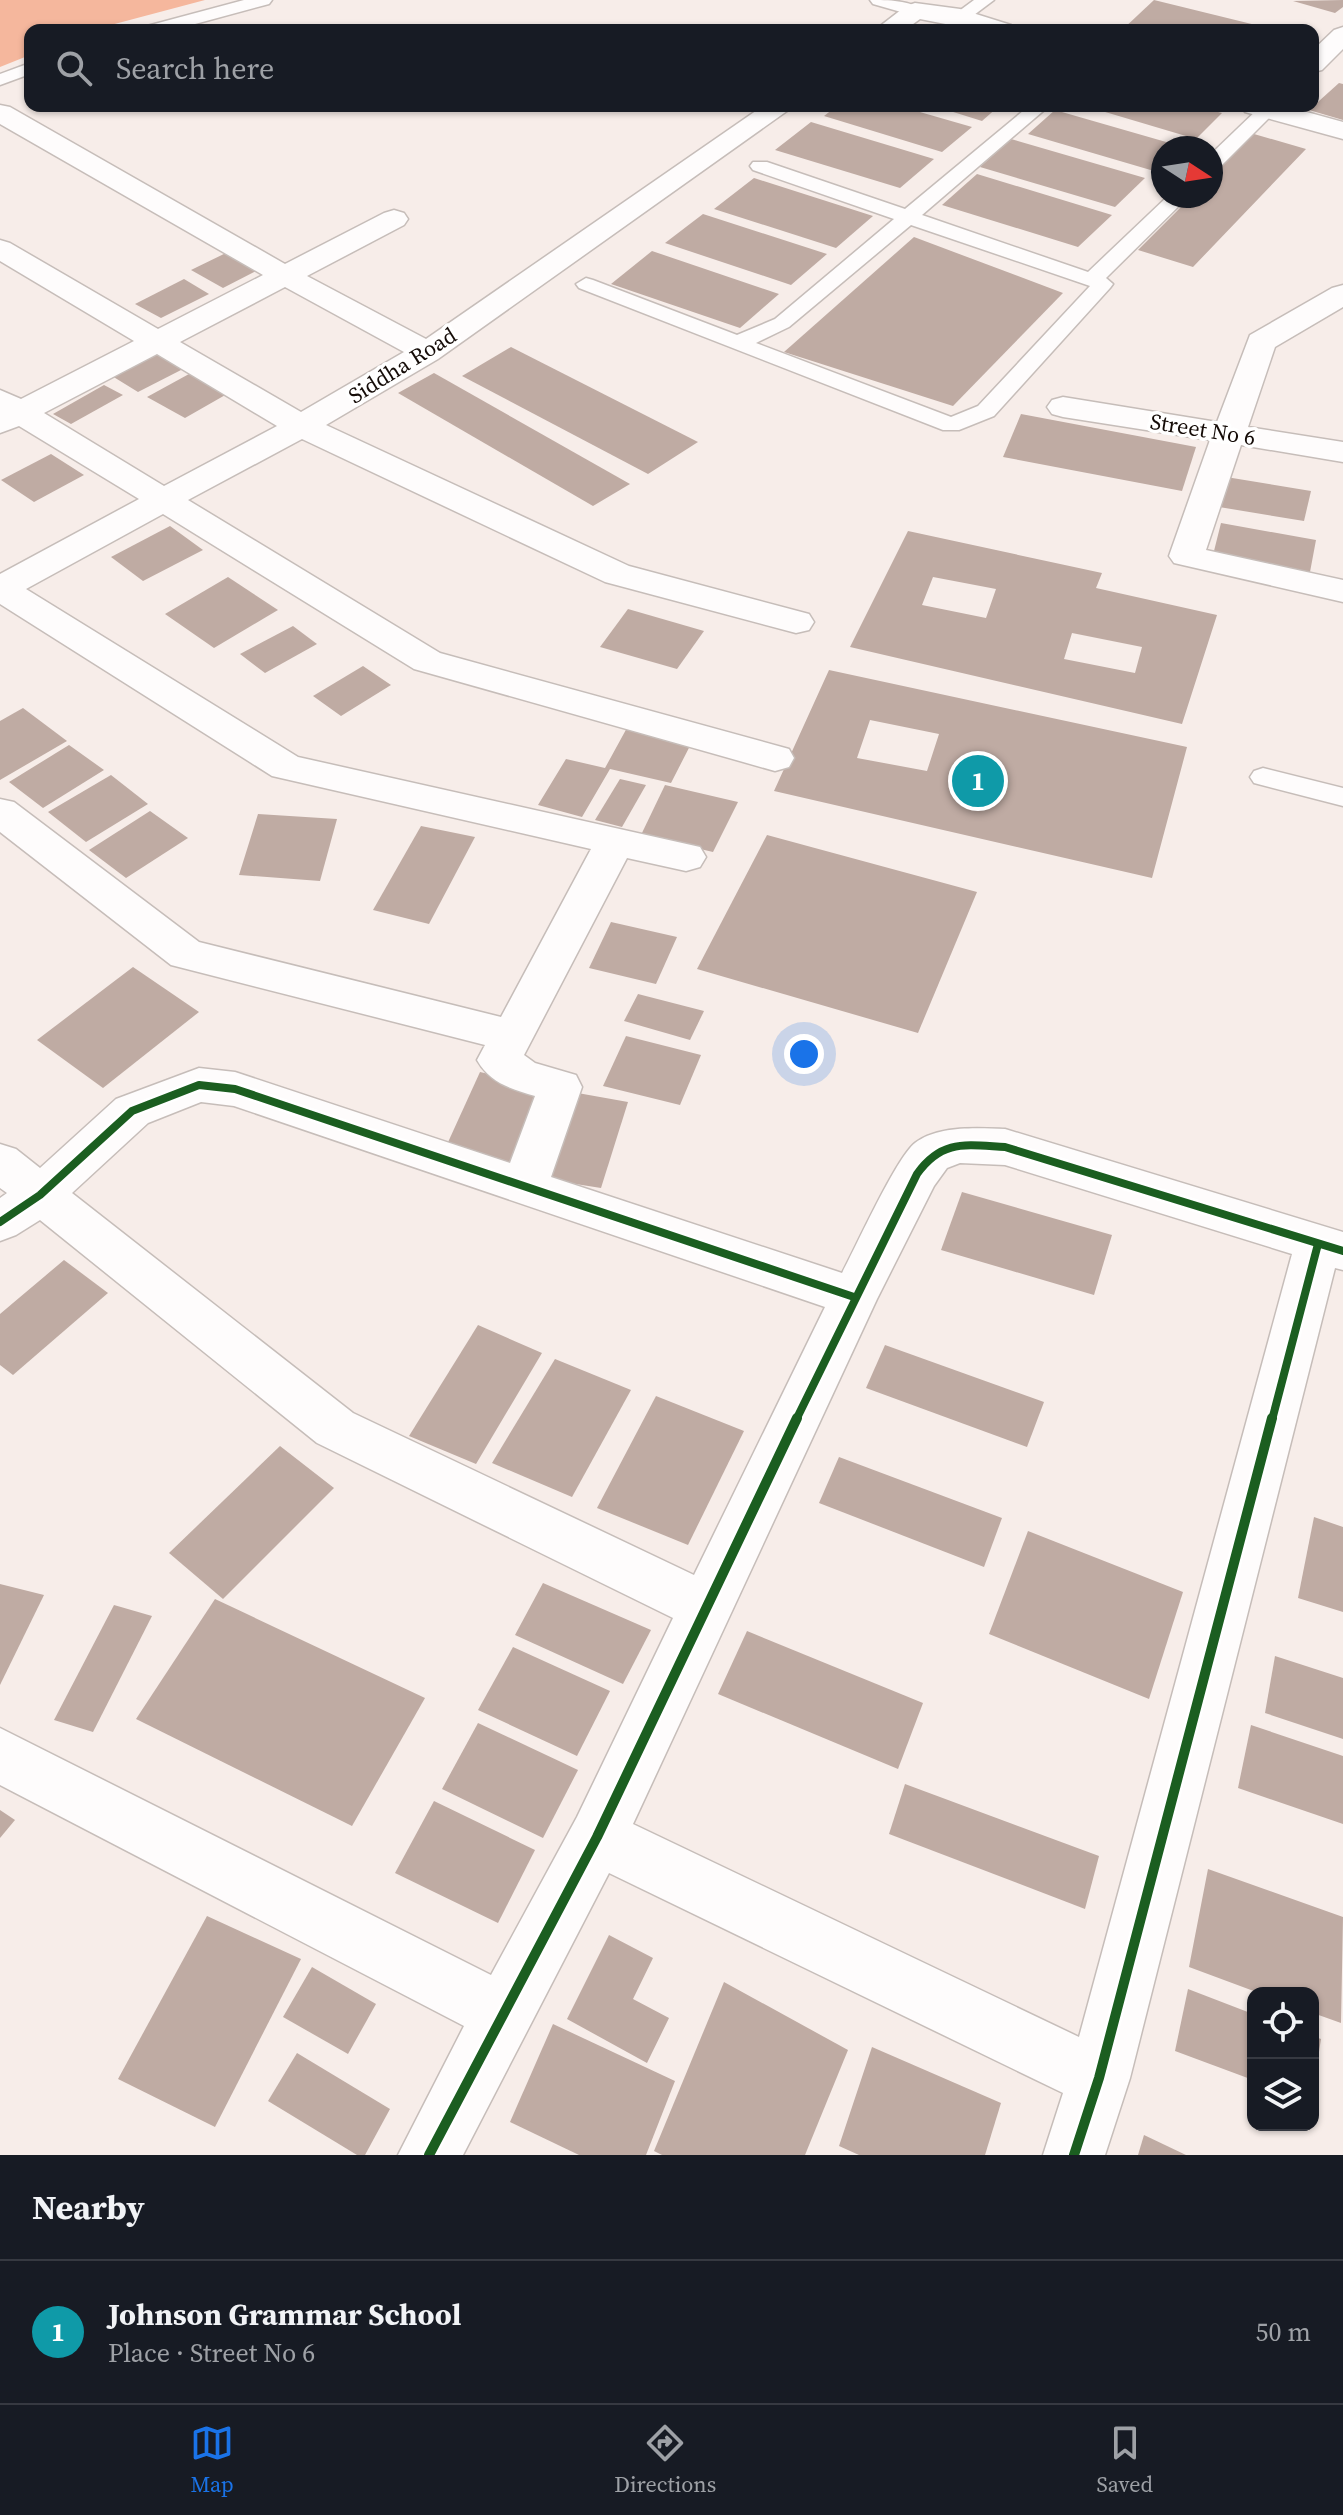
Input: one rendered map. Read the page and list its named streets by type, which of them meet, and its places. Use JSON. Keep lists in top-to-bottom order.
{
  "streets": {
    "street": ["Siddha Road", "Street No 6"]
  },
  "north": "right",
  "page": {
    "search": "Search here",
    "pins": "1",
    "heading": "Nearby",
    "list": [
      {
        "mark": "1",
        "name": "Johnson Grammar School",
        "note": "Place · Street No 6",
        "value": "50 m"
      }
    ],
    "nav": ["Map", "Directions", "Saved"]
  }
}
